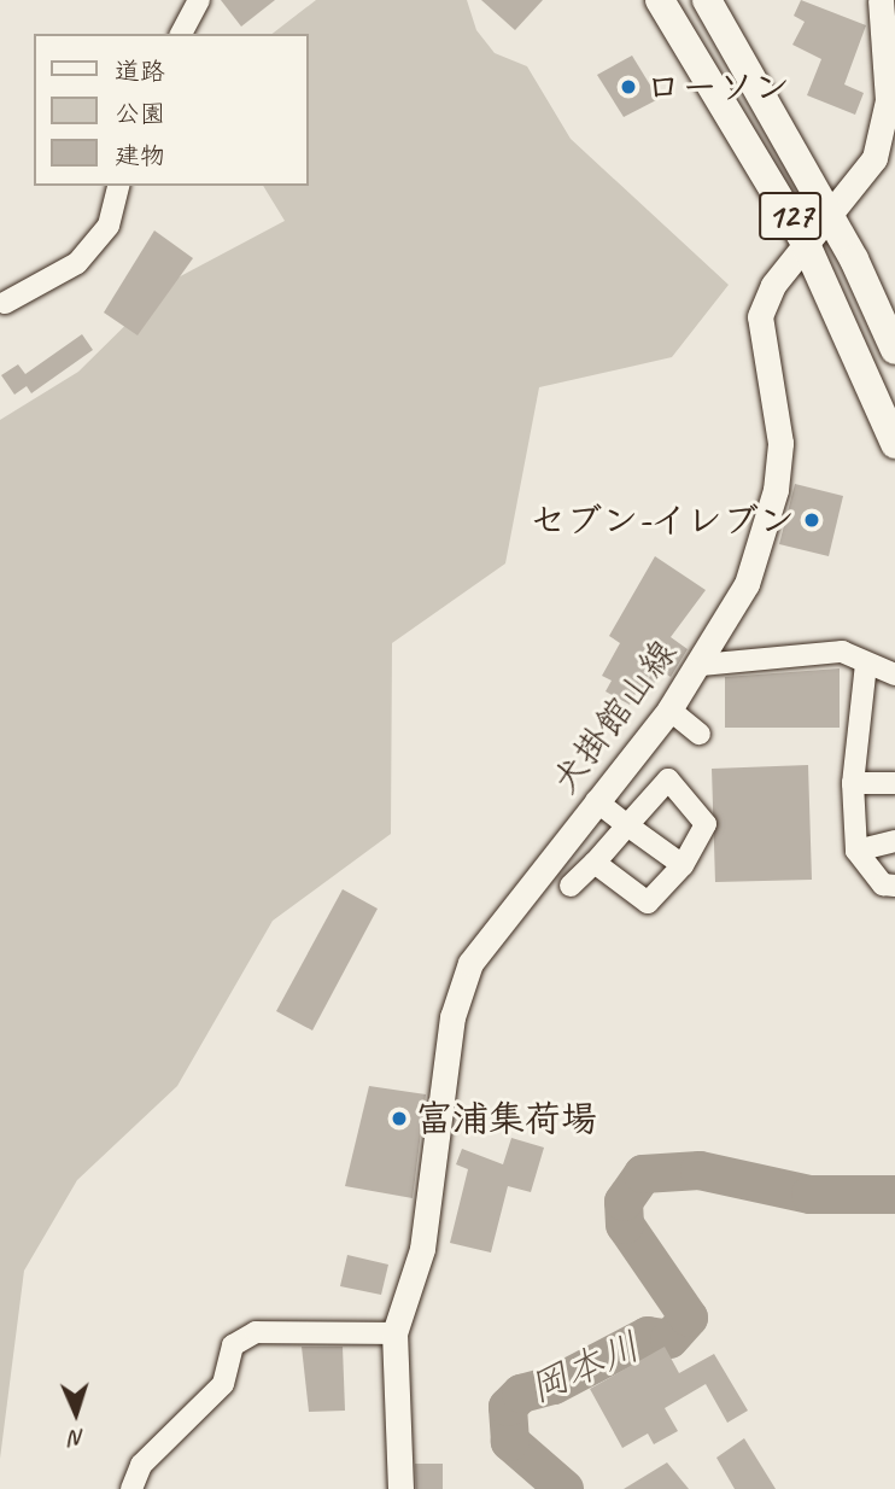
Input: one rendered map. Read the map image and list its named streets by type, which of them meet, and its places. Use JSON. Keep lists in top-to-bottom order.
{
  "streets": {
    "highway": ["127"],
    "main road": ["犬掛館山線"]
  },
  "crossings": [
    ["127", "犬掛館山線"]
  ],
  "water": ["岡本川"],
  "places": ["ローソン", "セブン-イレブン", "富浦集荷場"],
  "legend": ["道路", "公園", "建物"],
  "north": "bottom"
}
